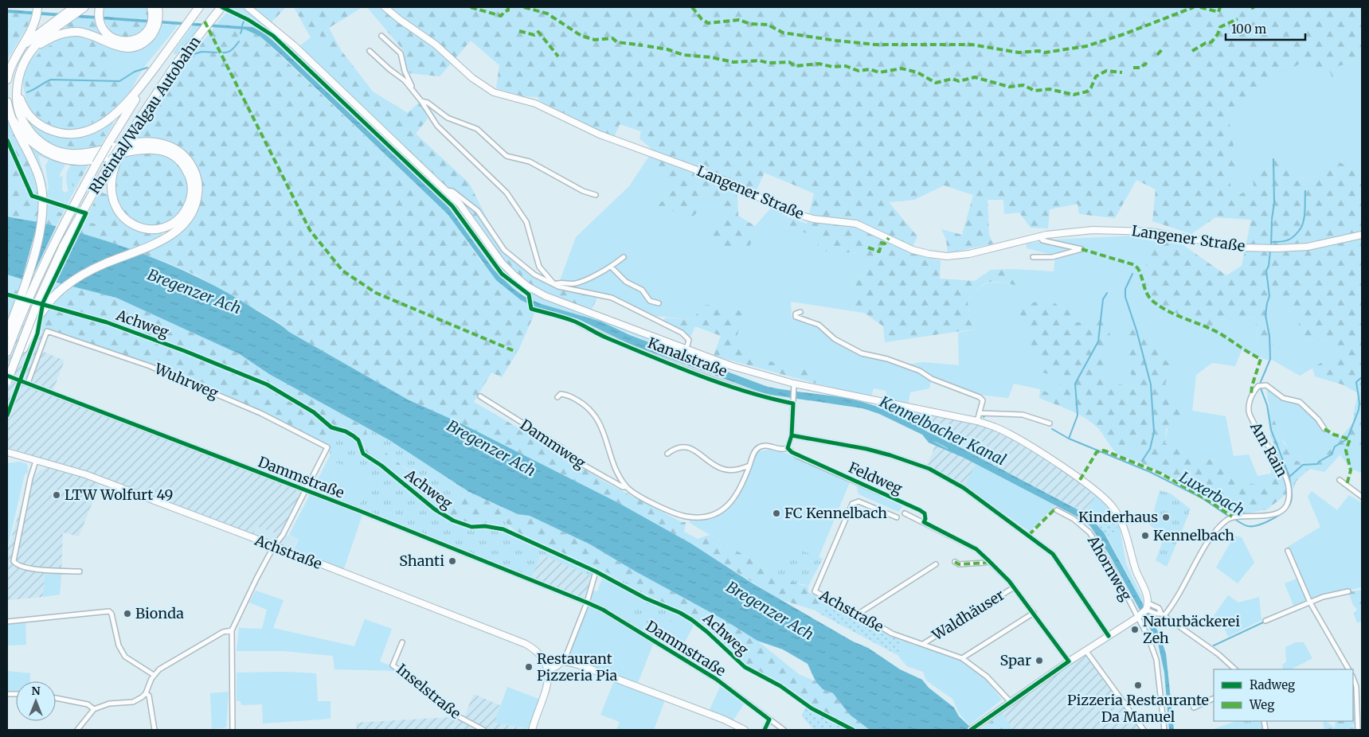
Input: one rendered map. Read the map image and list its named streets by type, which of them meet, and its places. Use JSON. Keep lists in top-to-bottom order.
{
  "streets": {
    "highway": ["Rheintal/Walgau Autobahn"],
    "main road": ["Langener Straße", "Achstraße"],
    "street": [
      "Kanalstraße",
      "Wuhrweg",
      "Dammweg",
      "Am Rain",
      "Dammstraße",
      "Feldweg",
      "Ahornweg",
      "Waldhäuser",
      "Inselstraße"
    ],
    "cycle path": ["Achweg"]
  },
  "crossings": [
    ["Wuhrweg", "Dammstraße"],
    ["Dammweg", "Feldweg"],
    ["Achstraße", "Waldhäuser"]
  ],
  "water": ["Bregenzer Ach", "Kennelbacher Kanal", "Luxerbach"],
  "places": [
    "LTW Wolfurt 49",
    "FC Kennelbach",
    "Kinderhaus",
    "Kennelbach",
    "Shanti",
    "Bionda",
    "Naturbäckerei Zeh",
    "Spar",
    "Restaurant Pizzeria Pia",
    "Pizzeria Restaurante Da Manuel"
  ],
  "legend": ["Radweg", "Weg"],
  "scale_bar": "100 m",
  "north": "top"
}
